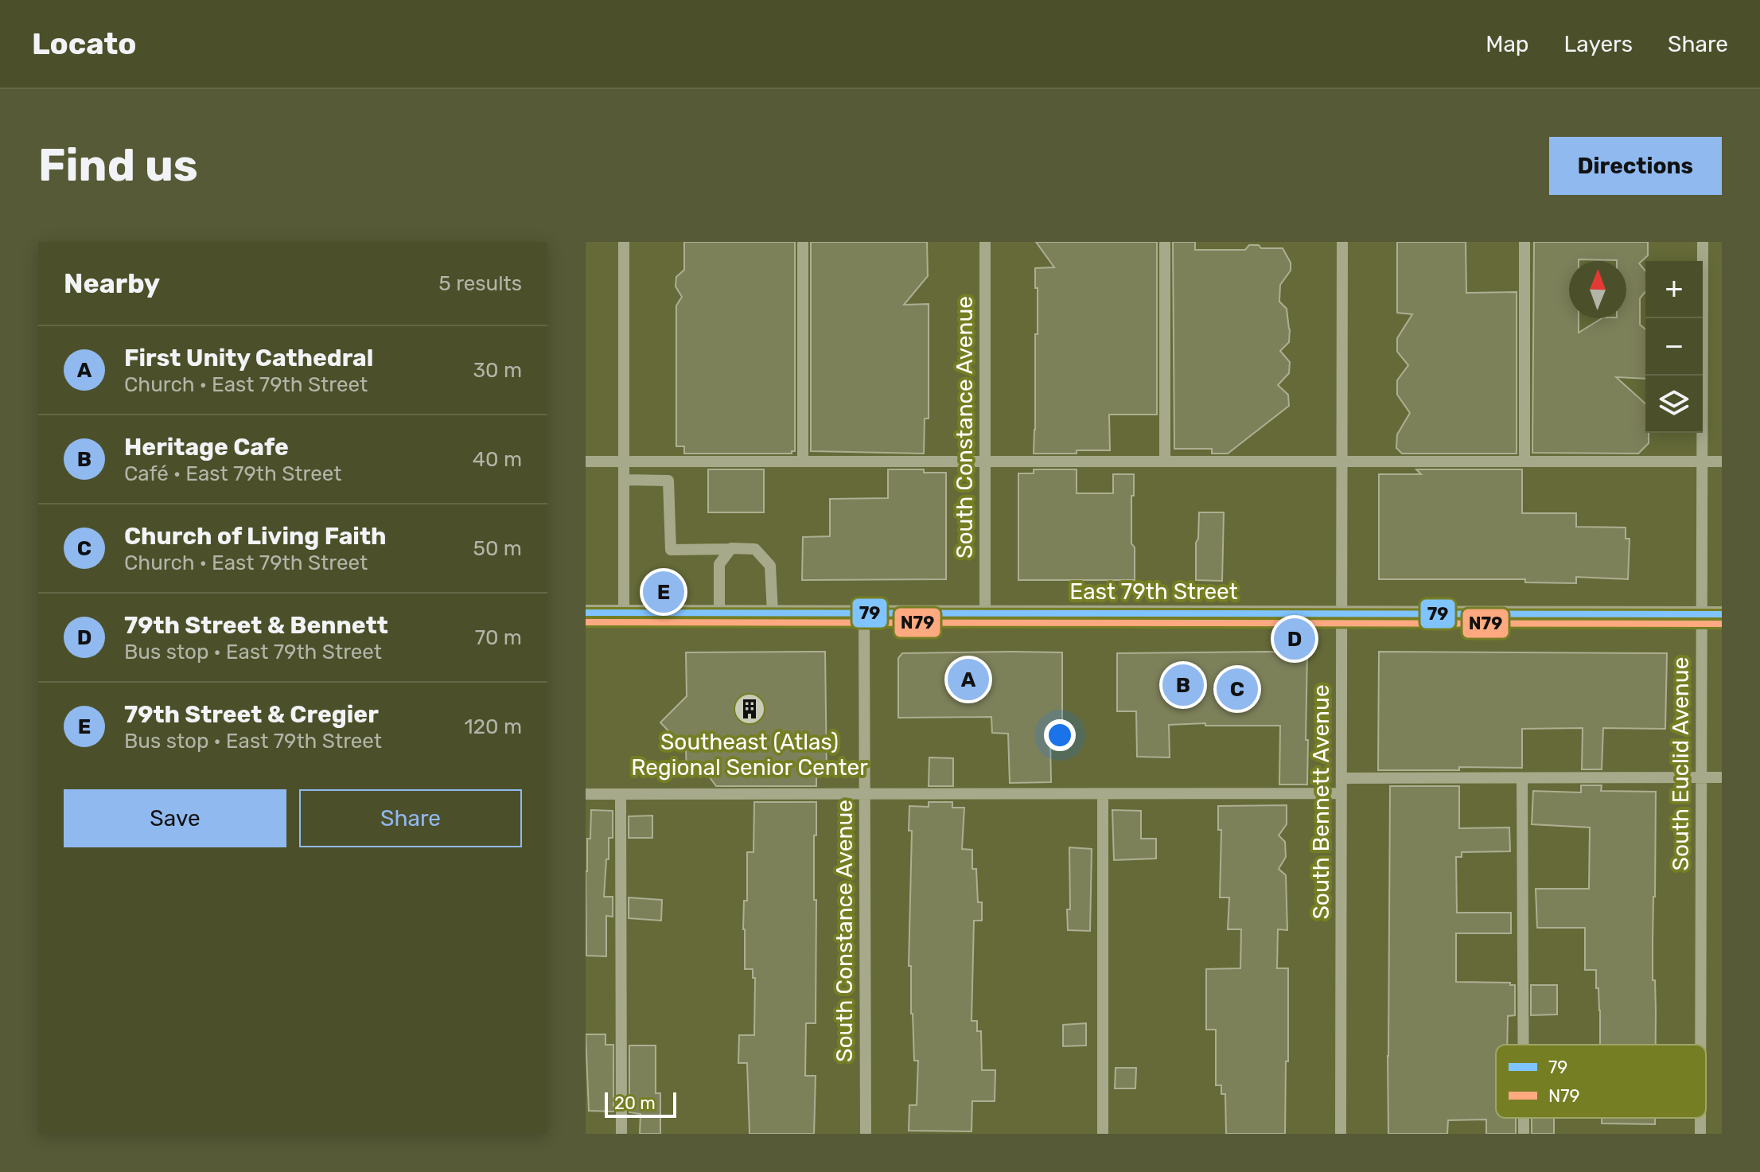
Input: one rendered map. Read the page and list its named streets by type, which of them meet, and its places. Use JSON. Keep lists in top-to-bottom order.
{
  "streets": {
    "main road": ["East 79th Street"],
    "street": ["South Constance Avenue", "South Euclid Avenue", "South Bennett Avenue"]
  },
  "crossings": [
    ["South Constance Avenue", "East 79th Street"],
    ["East 79th Street", "South Euclid Avenue"],
    ["East 79th Street", "South Bennett Avenue"]
  ],
  "places": {
    "building": ["Southeast (Atlas) Regional Senior Center"]
  },
  "lines": ["transit line 79", "transit line N79"],
  "legend": ["79", "N79"],
  "scale_bar": "20 m",
  "north": "top",
  "page": {
    "header": "Locato",
    "nav": ["Map", "Layers", "Share"],
    "buttons": [
      "Directions",
      ["Save", "Share"]
    ],
    "title": "Find us",
    "heading": ["Nearby", "5 results"],
    "map_buttons": ["+", "−"],
    "list": [
      {
        "mark": "A",
        "name": "First Unity Cathedral",
        "note": "Church · East 79th Street",
        "value": "30 m"
      },
      {
        "mark": "B",
        "name": "Heritage Cafe",
        "note": "Café · East 79th Street",
        "value": "40 m"
      },
      {
        "mark": "C",
        "name": "Church of Living Faith",
        "note": "Church · East 79th Street",
        "value": "50 m"
      },
      {
        "mark": "D",
        "name": "79th Street & Bennett",
        "note": "Bus stop · East 79th Street",
        "value": "70 m"
      },
      {
        "mark": "E",
        "name": "79th Street & Cregier",
        "note": "Bus stop · East 79th Street",
        "value": "120 m"
      }
    ],
    "pins": [
      "E",
      "D",
      "A",
      "B",
      "C"
    ],
    "scale": "20 m"
  }
}
